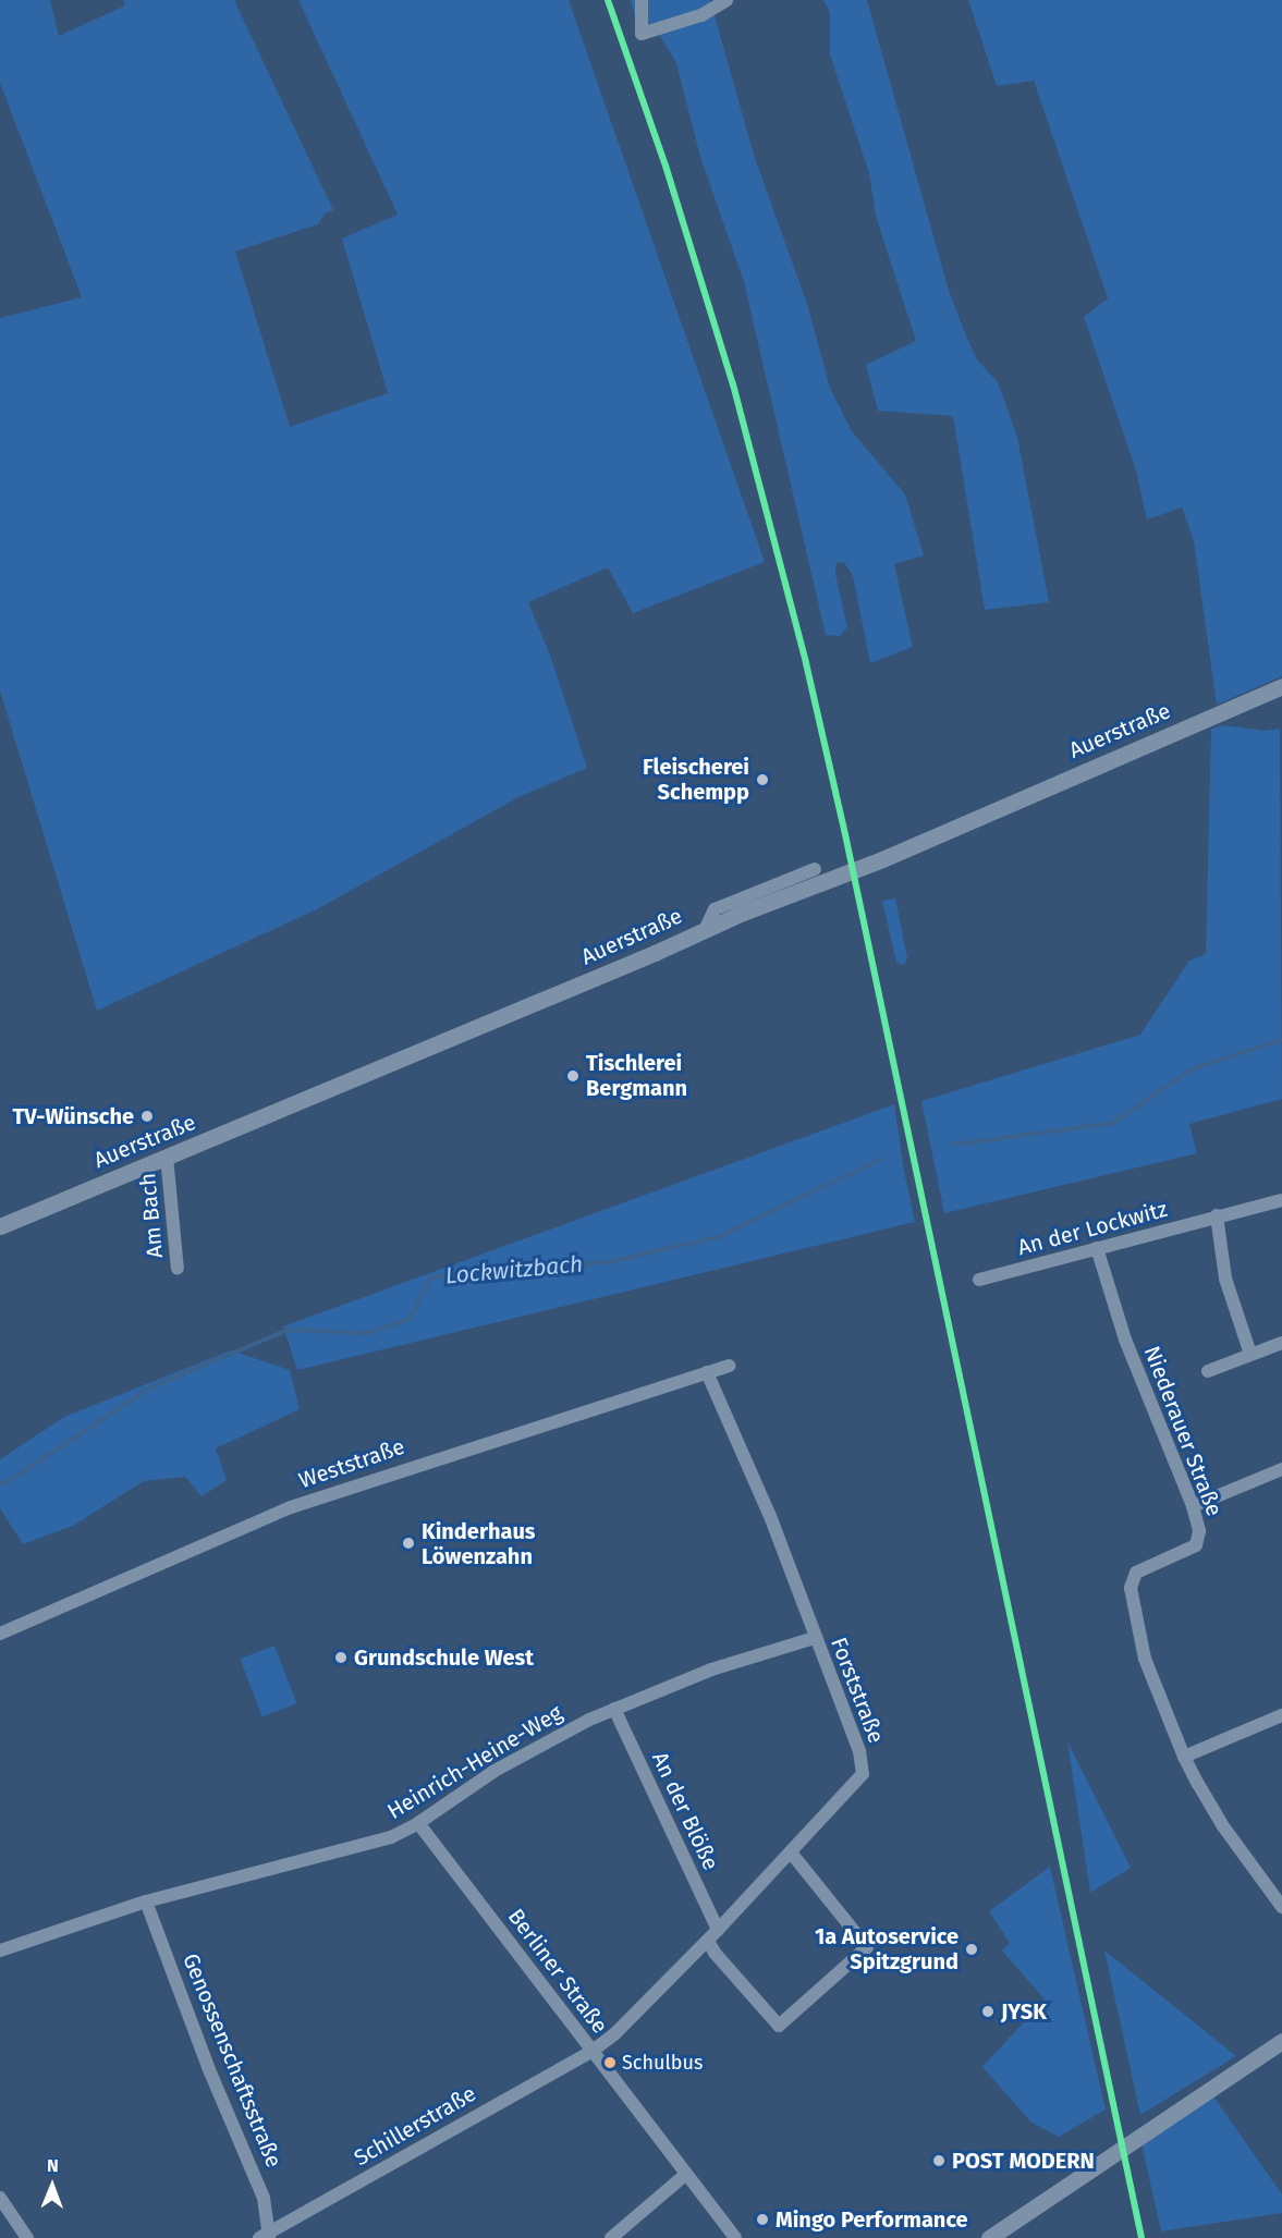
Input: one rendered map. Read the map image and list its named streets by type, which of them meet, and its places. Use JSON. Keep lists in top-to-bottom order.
{
  "streets": {
    "street": [
      "Auerstraße",
      "Am Bach",
      "An der Lockwitz",
      "Niederauer Straße",
      "Weststraße",
      "Forststraße",
      "Heinrich-Heine-Weg",
      "An der Blöße",
      "Berliner Straße",
      "Genossenschaftsstraße",
      "Schillerstraße"
    ]
  },
  "crossings": [
    ["Auerstraße", "Am Bach"],
    ["An der Lockwitz", "Niederauer Straße"],
    ["Weststraße", "Forststraße"],
    ["Forststraße", "Heinrich-Heine-Weg"],
    ["Forststraße", "An der Blöße"],
    ["Forststraße", "Berliner Straße"],
    ["Forststraße", "Schillerstraße"],
    ["Heinrich-Heine-Weg", "An der Blöße"],
    ["Heinrich-Heine-Weg", "Berliner Straße"],
    ["Heinrich-Heine-Weg", "Genossenschaftsstraße"],
    ["Berliner Straße", "Schillerstraße"],
    ["Genossenschaftsstraße", "Schillerstraße"]
  ],
  "water": ["Lockwitzbach"],
  "places": [
    "Fleischerei Schempp",
    "Tischlerei Bergmann",
    "TV-Wünsche",
    "Kinderhaus Löwenzahn",
    "Grundschule West",
    "1a Autoservice Spitzgrund",
    "JYSK",
    "Schulbus",
    "POST MODERN",
    "Mingo Performance"
  ],
  "north": "top"
}
